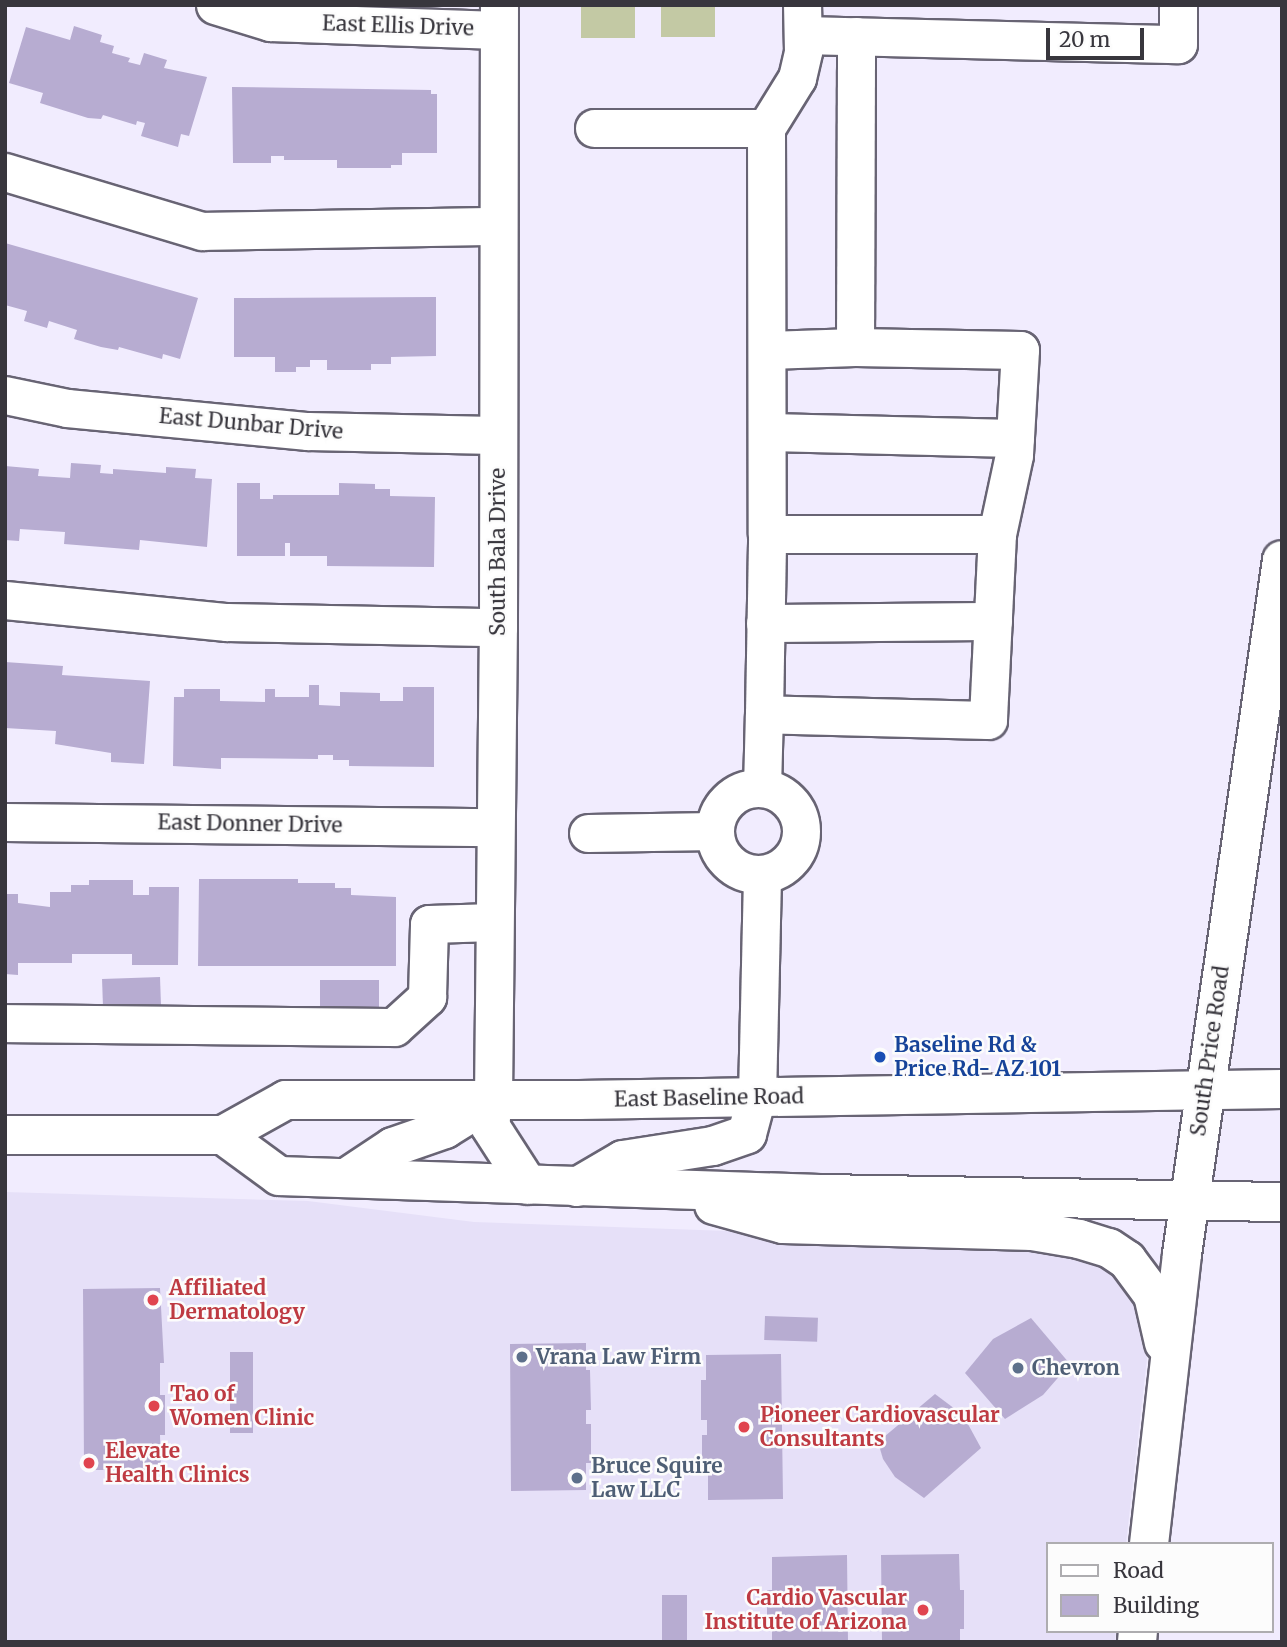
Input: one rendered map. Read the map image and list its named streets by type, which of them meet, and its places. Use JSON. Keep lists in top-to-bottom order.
{
  "streets": {
    "main road": ["South Price Road", "East Baseline Road"],
    "street": [
      "East Ellis Drive",
      "East Dunbar Drive",
      "South Bala Drive",
      "East Donner Drive"
    ]
  },
  "crossings": [
    ["East Ellis Drive", "South Bala Drive"],
    ["East Dunbar Drive", "South Bala Drive"],
    ["South Bala Drive", "East Donner Drive"],
    ["South Bala Drive", "East Baseline Road"],
    ["South Price Road", "East Baseline Road"]
  ],
  "places": [
    "Baseline Rd & Price Rd- AZ 101",
    "Affiliated Dermatology",
    "Vrana Law Firm",
    "Chevron",
    "Tao of Women Clinic",
    "Pioneer Cardiovascular Consultants",
    "Elevate Health Clinics",
    "Bruce Squire Law LLC",
    "Cardio Vascular Institute of Arizona"
  ],
  "legend": ["Road", "Building"],
  "scale_bar": "20 m"
}
